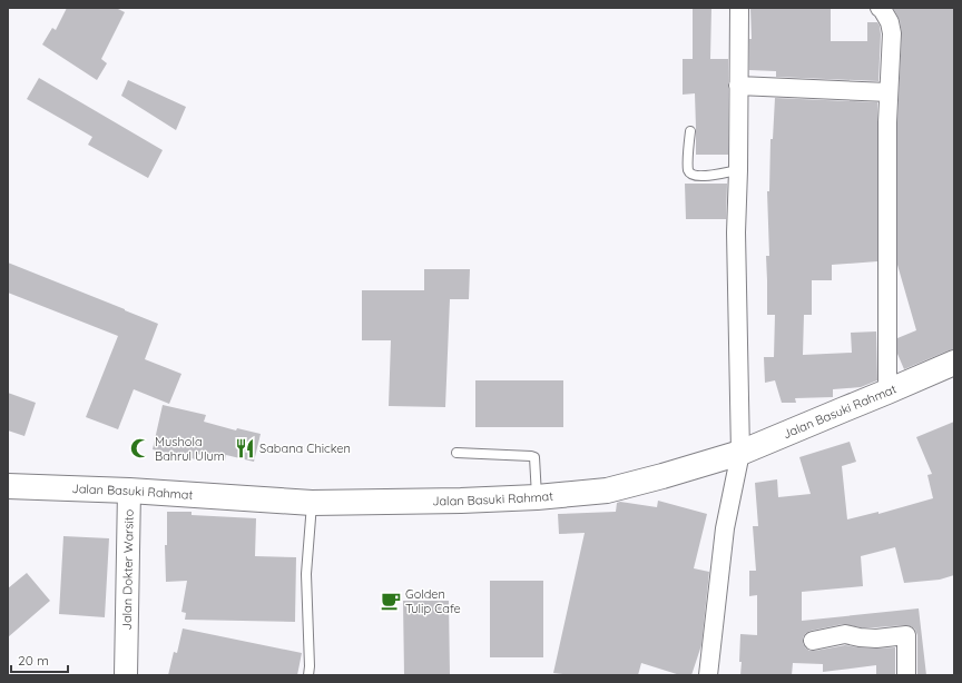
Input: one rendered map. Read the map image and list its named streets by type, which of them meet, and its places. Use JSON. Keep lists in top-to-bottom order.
{
  "streets": {
    "main road": ["Jalan Basuki Rahmat"],
    "street": ["Jalan Dokter Warsito"]
  },
  "crossings": [
    ["Jalan Basuki Rahmat", "Jalan Dokter Warsito"]
  ],
  "places": {
    "mosque": ["Mushola Bahrul Ulum"],
    "restaurant": ["Sabana Chicken"],
    "cafe": ["Golden Tulip Cafe"]
  },
  "scale_bar": "20 m"
}
